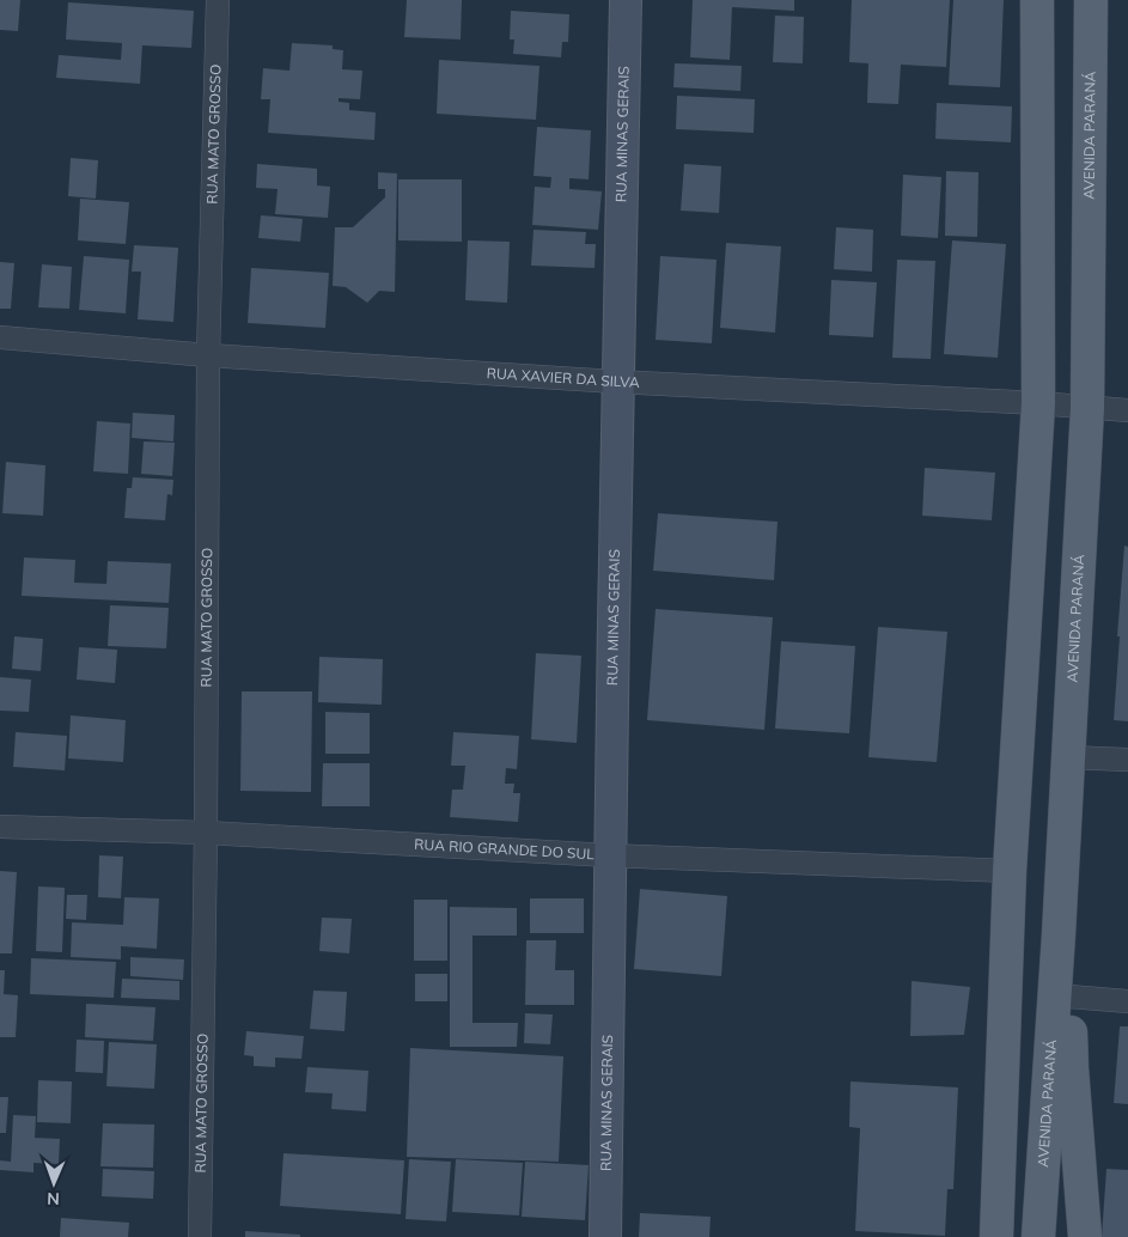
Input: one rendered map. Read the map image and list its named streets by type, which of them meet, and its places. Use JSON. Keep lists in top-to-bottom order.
{
  "streets": {
    "main road": ["RUA MINAS GERAIS", "AVENIDA PARANÁ"],
    "street": ["RUA MATO GROSSO", "RUA XAVIER DA SILVA", "RUA RIO GRANDE DO SUL"]
  },
  "crossings": [
    ["RUA MATO GROSSO", "RUA XAVIER DA SILVA"],
    ["RUA MATO GROSSO", "RUA RIO GRANDE DO SUL"],
    ["RUA MINAS GERAIS", "RUA XAVIER DA SILVA"],
    ["RUA MINAS GERAIS", "RUA RIO GRANDE DO SUL"],
    ["AVENIDA PARANÁ", "RUA XAVIER DA SILVA"]
  ],
  "north": "bottom"
}
